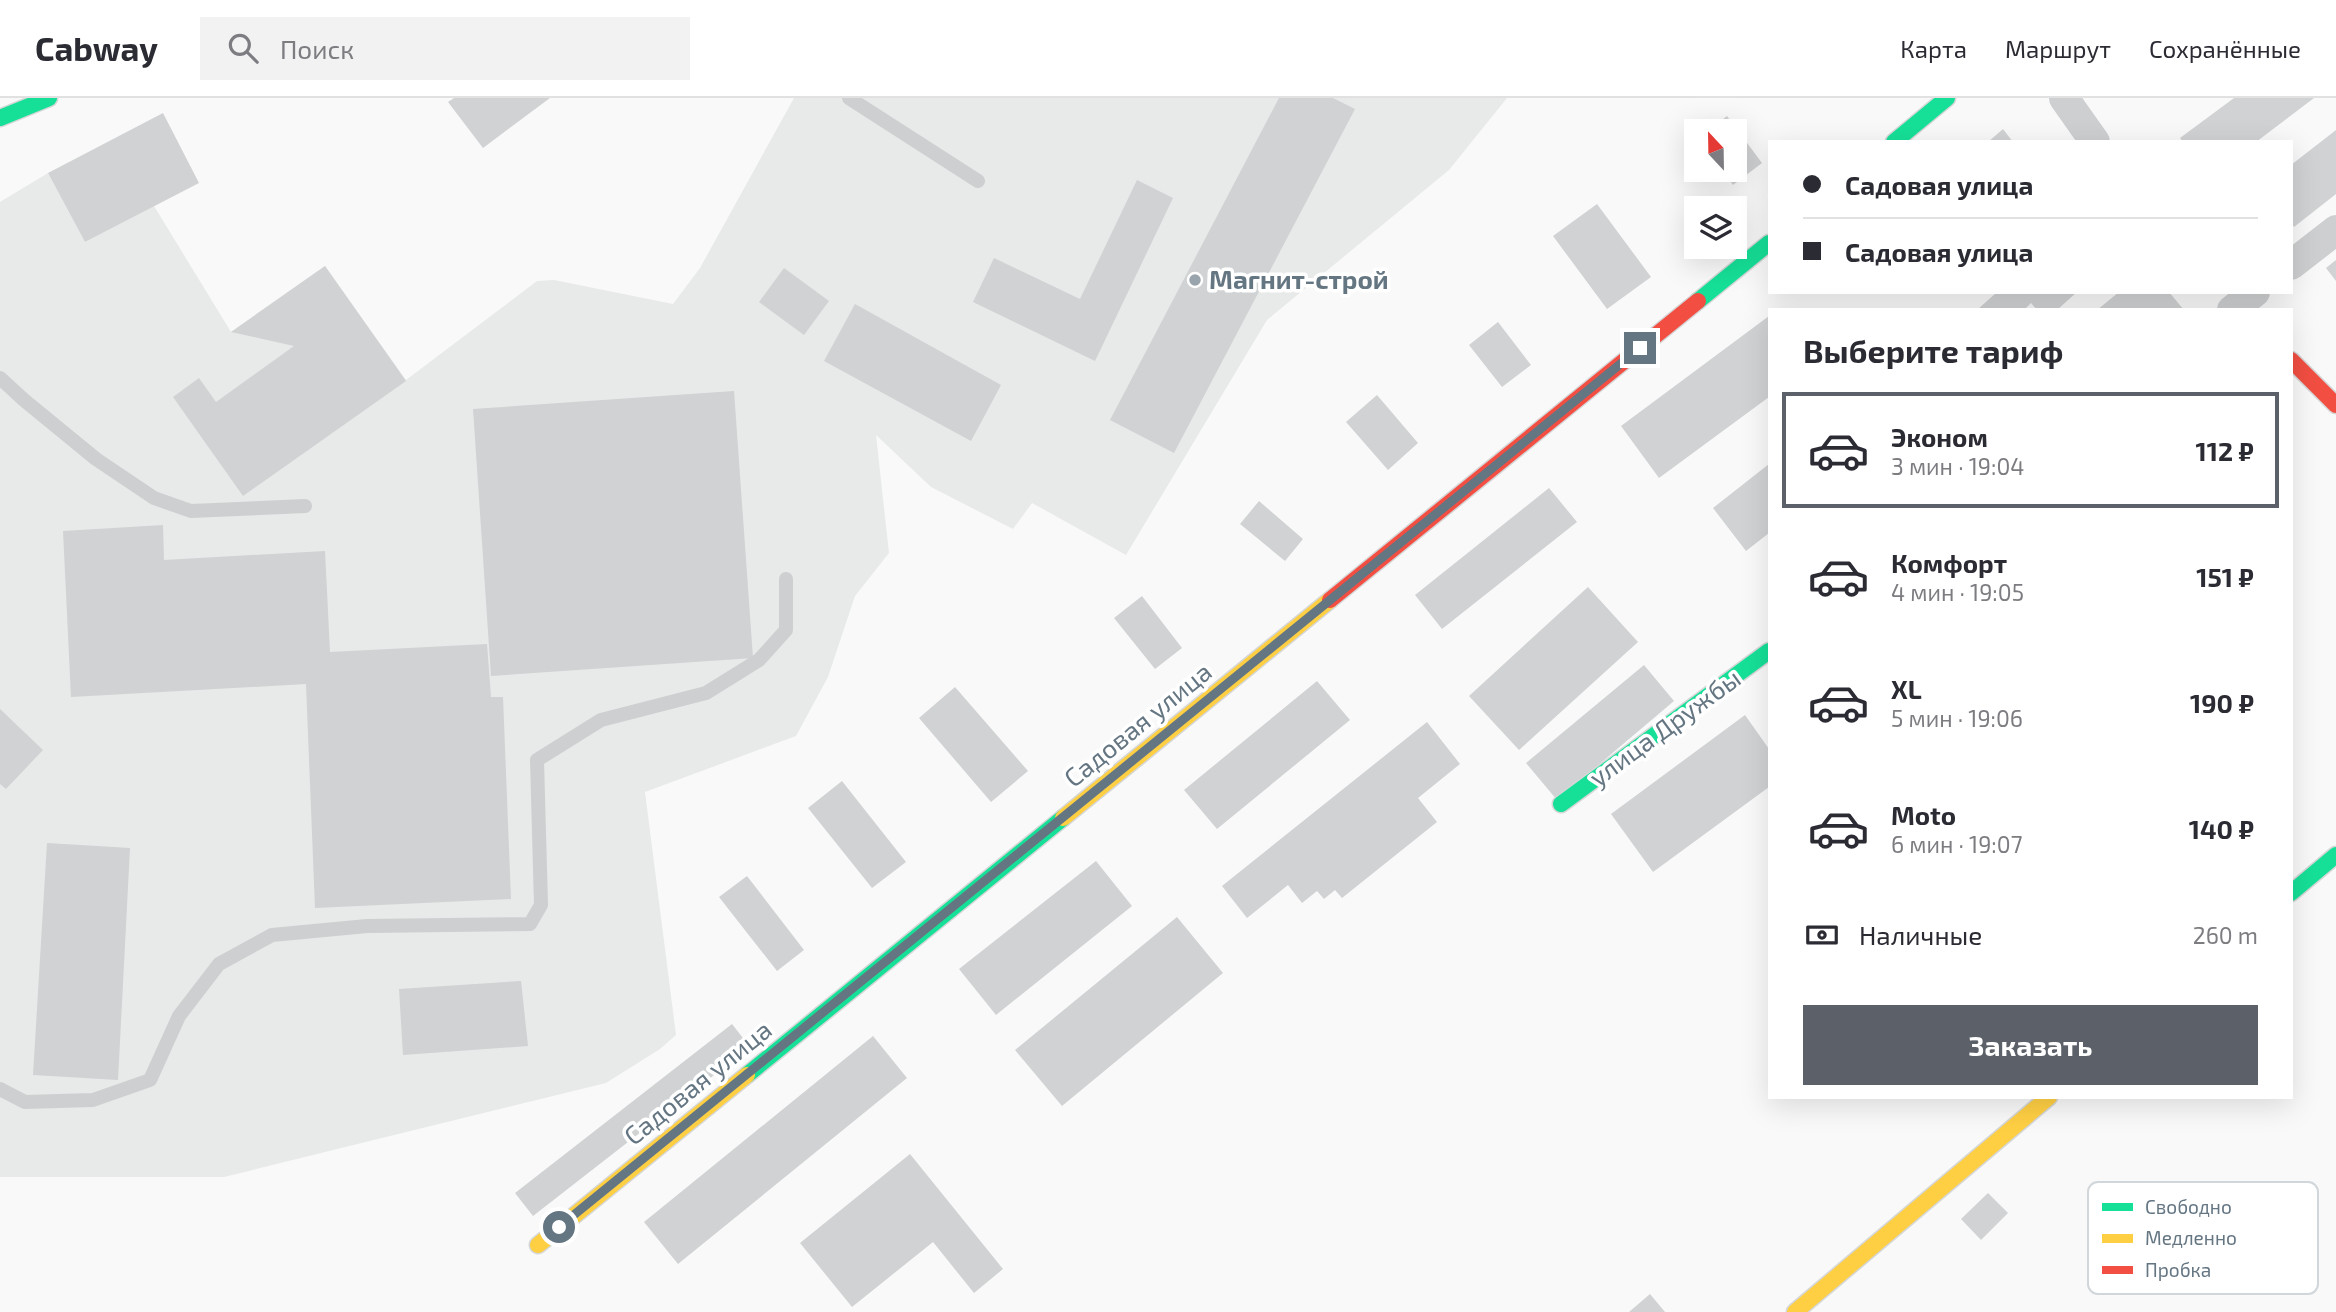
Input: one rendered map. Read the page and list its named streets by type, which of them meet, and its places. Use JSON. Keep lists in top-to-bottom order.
{
  "streets": {
    "street": ["Садовая улица", "улица Дружбы"]
  },
  "places": ["Магнит-строй"],
  "legend": ["Свободно", "Медленно", "Пробка"],
  "north": "top",
  "page": {
    "header": "Cabway",
    "search": "Поиск",
    "nav": ["Карта", "Маршрут", "Сохранённые"],
    "banner": ["Садовая улица", "Садовая улица"],
    "heading": "Выберите тариф",
    "list": [
      {
        "name": "Эконом",
        "note": "3 мин · 19:04",
        "value": "112 ₽"
      },
      {
        "name": "Комфорт",
        "note": "4 мин · 19:05",
        "value": "151 ₽"
      },
      {
        "name": "XL",
        "note": "5 мин · 19:06",
        "value": "190 ₽"
      },
      {
        "name": "Moto",
        "note": "6 мин · 19:07",
        "value": "140 ₽"
      }
    ],
    "pay": ["Наличные", "260 m"],
    "buttons": "Заказать"
  }
}
